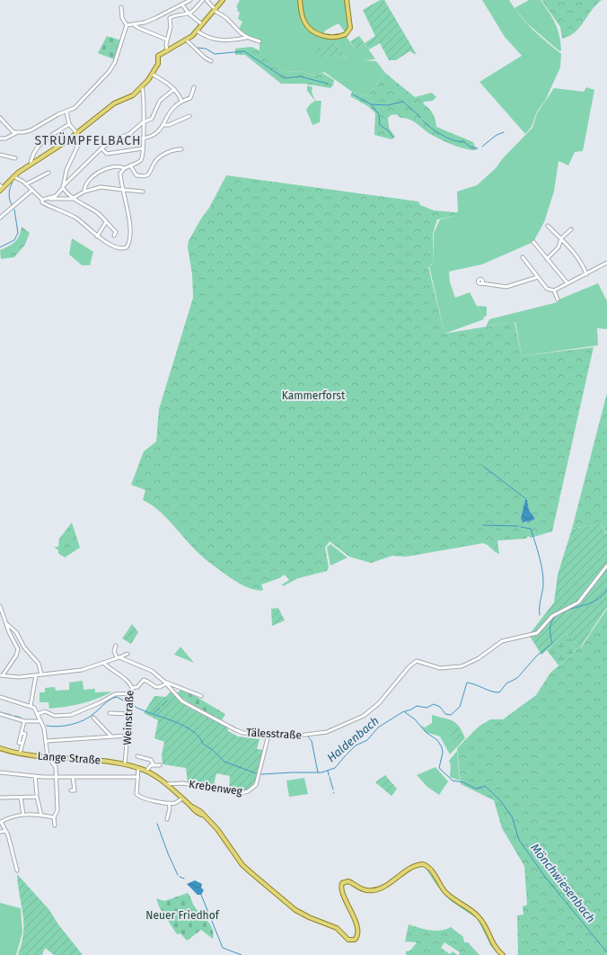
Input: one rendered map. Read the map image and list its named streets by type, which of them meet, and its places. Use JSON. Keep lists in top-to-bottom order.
{
  "streets": {
    "main road": ["Lange Straße"],
    "street": ["Weinstraße", "Tälesstraße", "Krebenweg"]
  },
  "crossings": [
    ["Weinstraße", "Lange Straße"],
    ["Tälesstraße", "Krebenweg"],
    ["Lange Straße", "Krebenweg"]
  ],
  "districts": ["STRÜMPFELBACH"],
  "water": ["Haldenbach", "Mönchwiesenbach"],
  "parks": ["Kammerforst", "Neuer Friedhof"]
}
